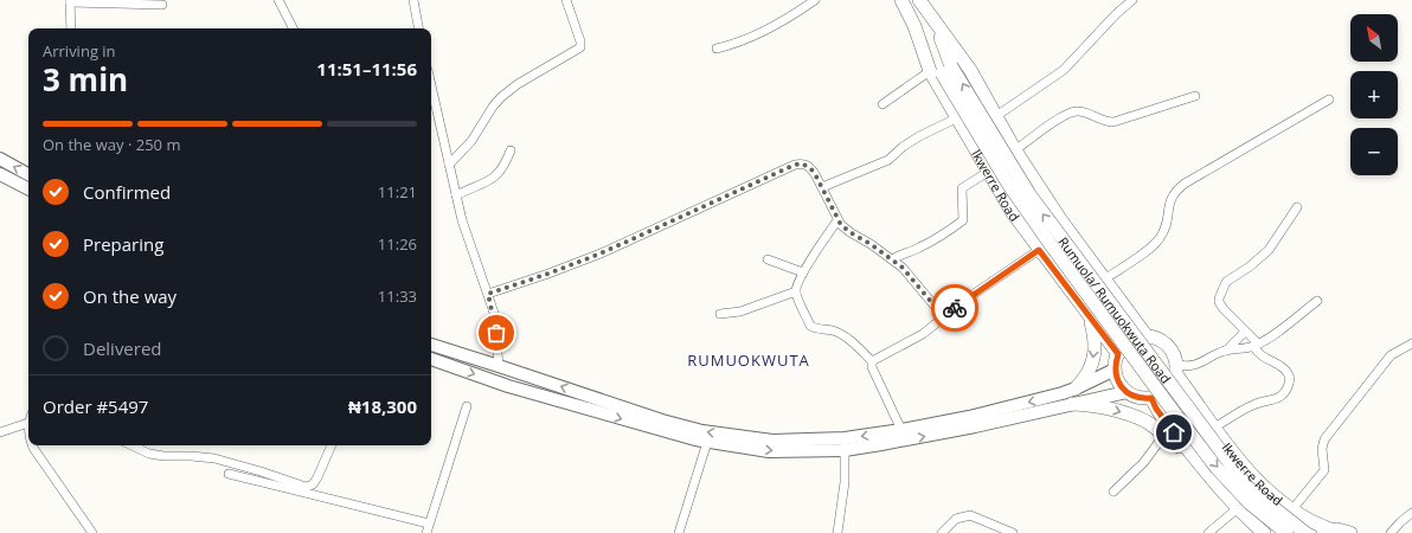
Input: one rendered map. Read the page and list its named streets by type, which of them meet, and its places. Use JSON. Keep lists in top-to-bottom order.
{
  "streets": {
    "main road": ["Ikwerre Road", "Rumuola/ Rumuokwuta Road"]
  },
  "crossings": [
    ["Ikwerre Road", "Rumuola/ Rumuokwuta Road"]
  ],
  "districts": ["RUMUOKWUTA"],
  "north": "top left",
  "page": {
    "map_buttons": ["+", "−"],
    "heading": ["3 min", "Arriving in", "11:51–11:56"],
    "panel": ["Order #5497", "₦18,300"],
    "bar": "On the way · 250 m",
    "list": [
      ["Confirmed", "11:21"],
      ["Preparing", "11:26"],
      ["On the way", "11:33"],
      "Delivered"
    ]
  }
}
